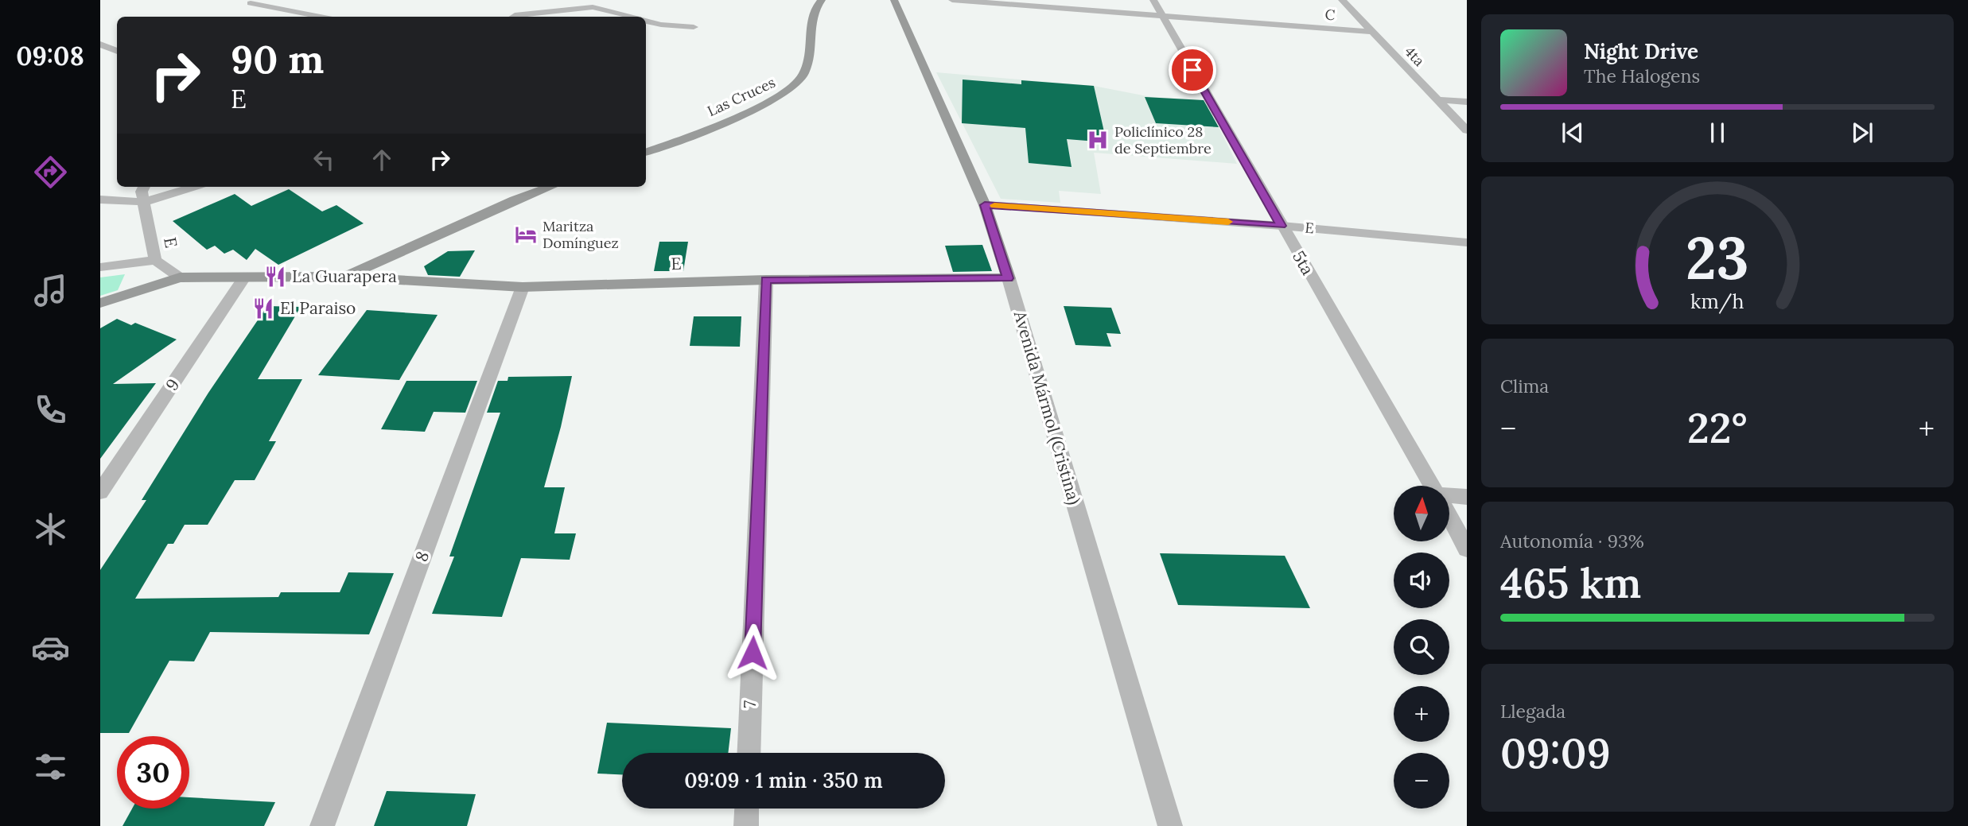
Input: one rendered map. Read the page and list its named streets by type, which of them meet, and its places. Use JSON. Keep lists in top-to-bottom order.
{
  "streets": {
    "main road": ["Las Cruces", "E", "Avenida Mármol (Cristina)"],
    "street": [
      "C",
      "4ta",
      "5ta",
      "9",
      "8",
      "7"
    ]
  },
  "crossings": [
    ["C", "4ta"],
    ["C", "5ta"],
    ["E", "5ta"],
    ["E", "9"],
    ["E", "Avenida Mármol (Cristina)"],
    ["E", "8"],
    ["E", "7"]
  ],
  "places": {
    "hospital": ["Policlínico 28 de Septiembre"],
    "hotel": ["Maritza Domínguez"],
    "restaurant": ["La Guarapera", "El Paraiso"]
  },
  "north": "top",
  "page": {
    "tabs": "09:08",
    "turn": ["90 m", "E"],
    "song": ["Night Drive", "The Halogens"],
    "tile": [
      "Clima",
      ["Autonomía · 93%", "465 km"],
      ["Llegada", "09:09"]
    ],
    "heat": ["−", "22°", "+"],
    "map_buttons": ["+", "−"],
    "limit": "30",
    "trip": "09:09 · 1 min · 350 m",
    "gauge": ["23", "km/h"]
  }
}
